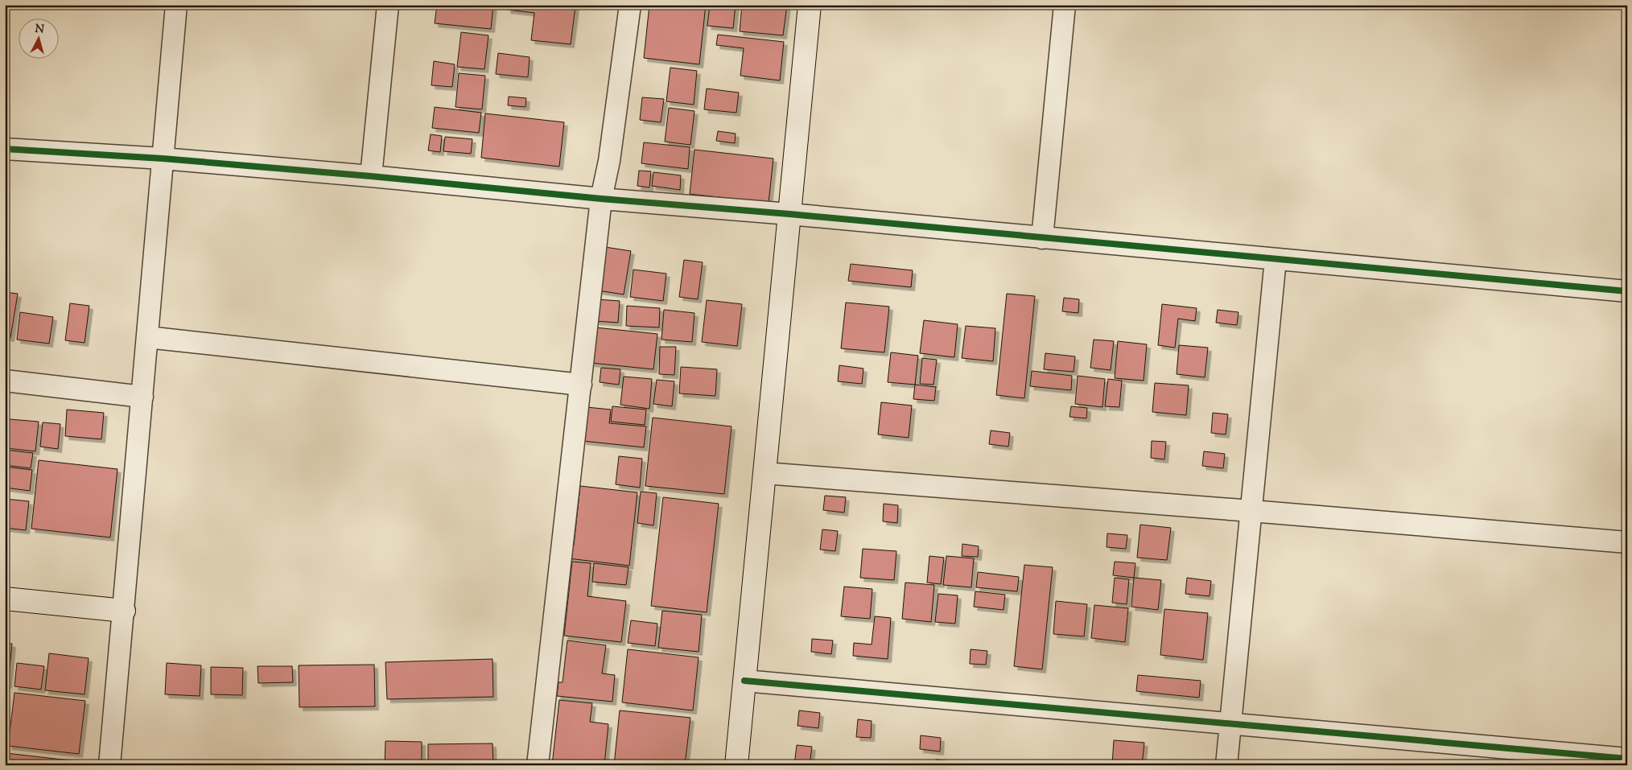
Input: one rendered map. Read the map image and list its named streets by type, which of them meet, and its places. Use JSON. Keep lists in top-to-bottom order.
{
  "north": "top"
}
